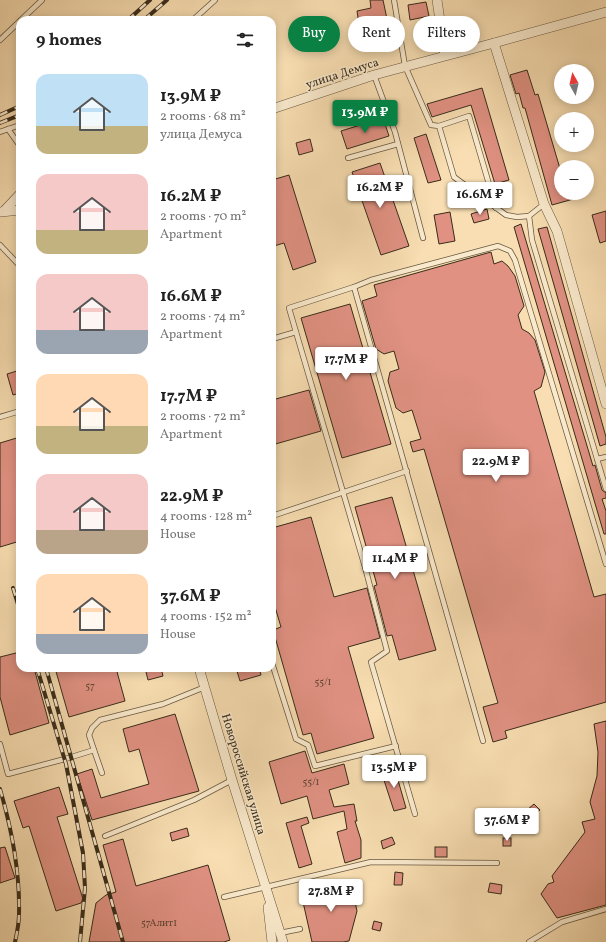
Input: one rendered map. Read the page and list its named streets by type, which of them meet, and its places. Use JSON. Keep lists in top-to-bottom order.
{
  "streets": {
    "street": ["улица Демуса", "Новороссийская улица"]
  },
  "house_numbers": [
    "55/1",
    "57",
    "55/1",
    "57Алит1"
  ],
  "north": "top",
  "page": {
    "chip": ["Buy", "Rent", "Filters"],
    "heading": "9 homes",
    "map_buttons": ["+", "−"],
    "list": [
      {
        "name": "13.9M ₽",
        "note": "2 rooms · 68 m² · улица Демуса"
      },
      {
        "name": "16.2M ₽",
        "note": "2 rooms · 70 m² · Apartment"
      },
      {
        "name": "16.6M ₽",
        "note": "2 rooms · 74 m² · Apartment"
      },
      {
        "name": "17.7M ₽",
        "note": "2 rooms · 72 m² · Apartment"
      },
      {
        "name": "22.9M ₽",
        "note": "4 rooms · 128 m² · House"
      },
      {
        "name": "37.6M ₽",
        "note": "4 rooms · 152 m² · House"
      }
    ],
    "price": [
      "13.9M ₽",
      "16.2M ₽",
      "16.6M ₽",
      "17.7M ₽",
      "22.9M ₽",
      "11.4M ₽",
      "13.5M ₽",
      "37.6M ₽",
      "27.8M ₽"
    ]
  }
}
